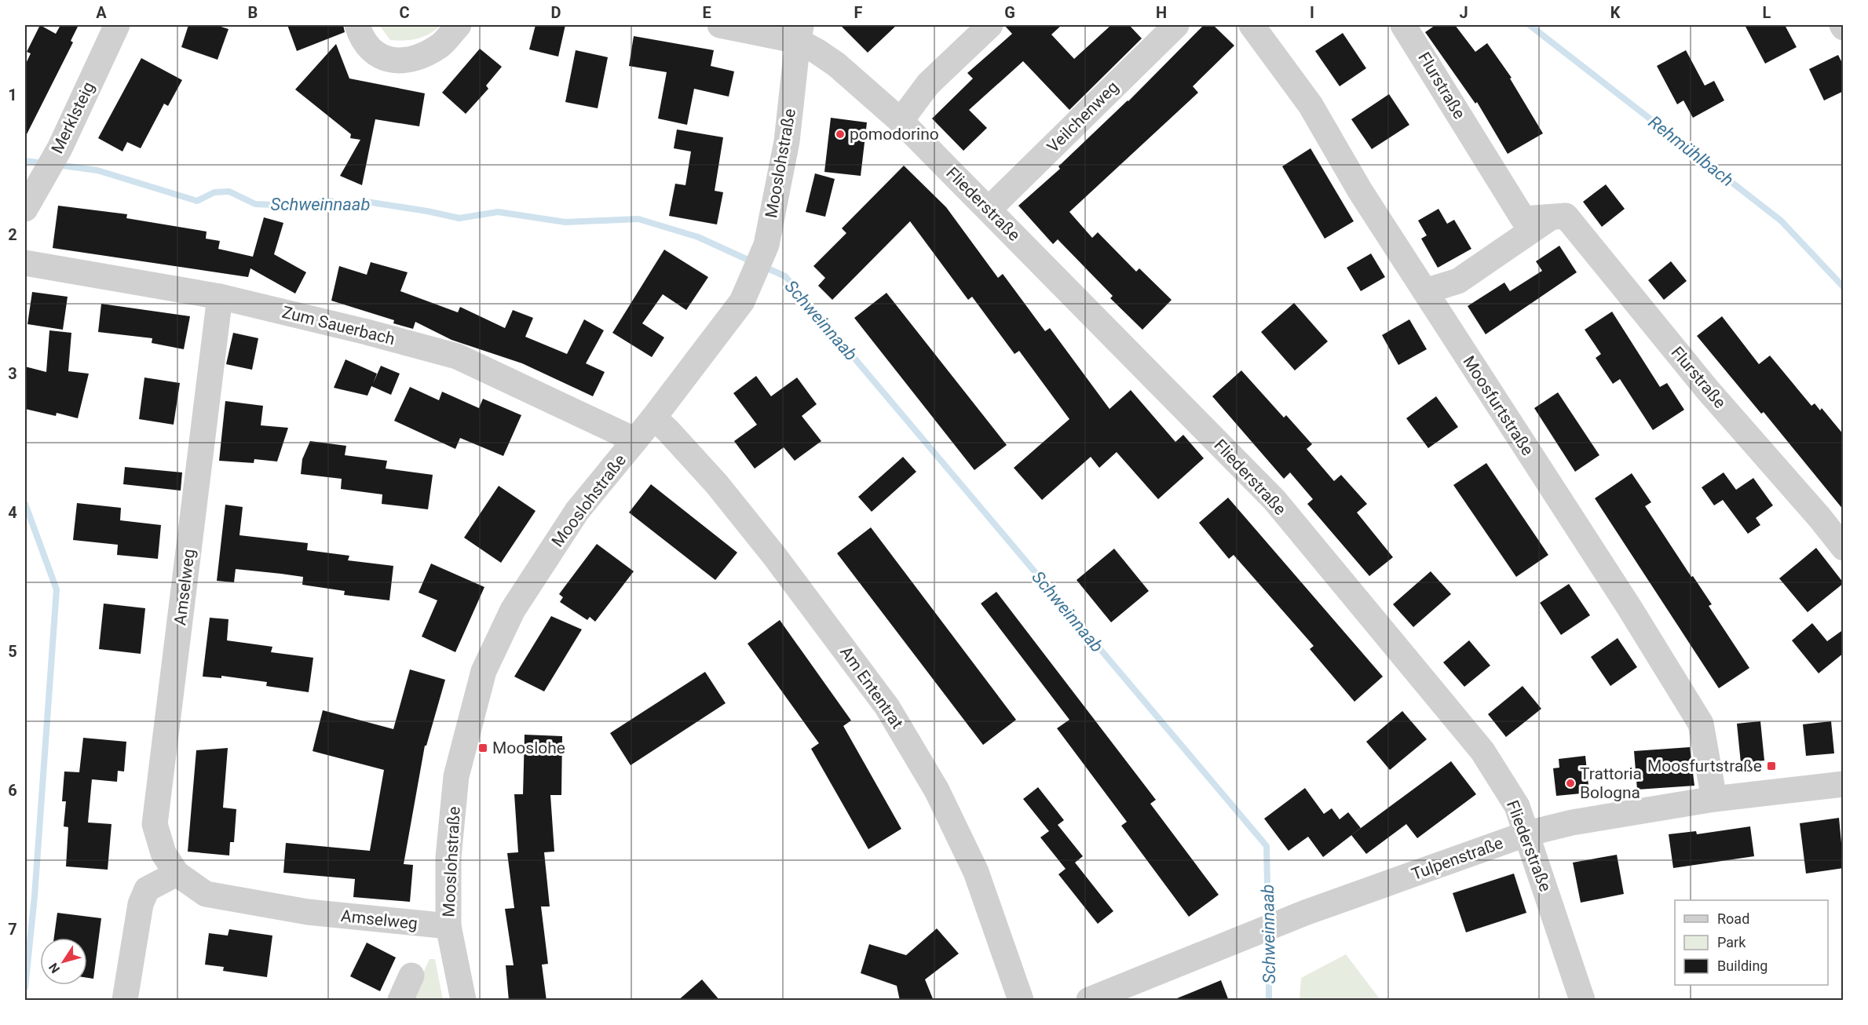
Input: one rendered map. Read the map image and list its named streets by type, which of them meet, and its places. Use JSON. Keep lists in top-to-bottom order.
{
  "streets": {
    "street": [
      "Flurstraße",
      "Veilchenweg",
      "Merklsteig",
      "Mooslohstraße",
      "Fliederstraße",
      "Zum Sauerbach",
      "Moosfurtstraße",
      "Amselweg",
      "Am Ententrat",
      "Tulpenstraße"
    ]
  },
  "crossings": [
    ["Veilchenweg", "Fliederstraße"],
    ["Mooslohstraße", "Fliederstraße"],
    ["Mooslohstraße", "Zum Sauerbach"],
    ["Mooslohstraße", "Amselweg"],
    ["Mooslohstraße", "Am Ententrat"],
    ["Fliederstraße", "Tulpenstraße"],
    ["Zum Sauerbach", "Amselweg"],
    ["Moosfurtstraße", "Tulpenstraße"]
  ],
  "water": ["Rehmühlbach", "Schweinnaab"],
  "places": {
    "other": ["pomodorino", "Trattoria Bologna"],
    "transit": ["Mooslohe", "Moosfurtstraße"]
  },
  "legend": ["Road", "Park", "Building"],
  "north": "bottom left",
  "grid": {
    "columns": [
      "A",
      "B",
      "C",
      "D",
      "E",
      "F",
      "G",
      "H",
      "I",
      "J",
      "K",
      "L"
    ],
    "rows": [
      "1",
      "2",
      "3",
      "4",
      "5",
      "6",
      "7"
    ]
  }
}
